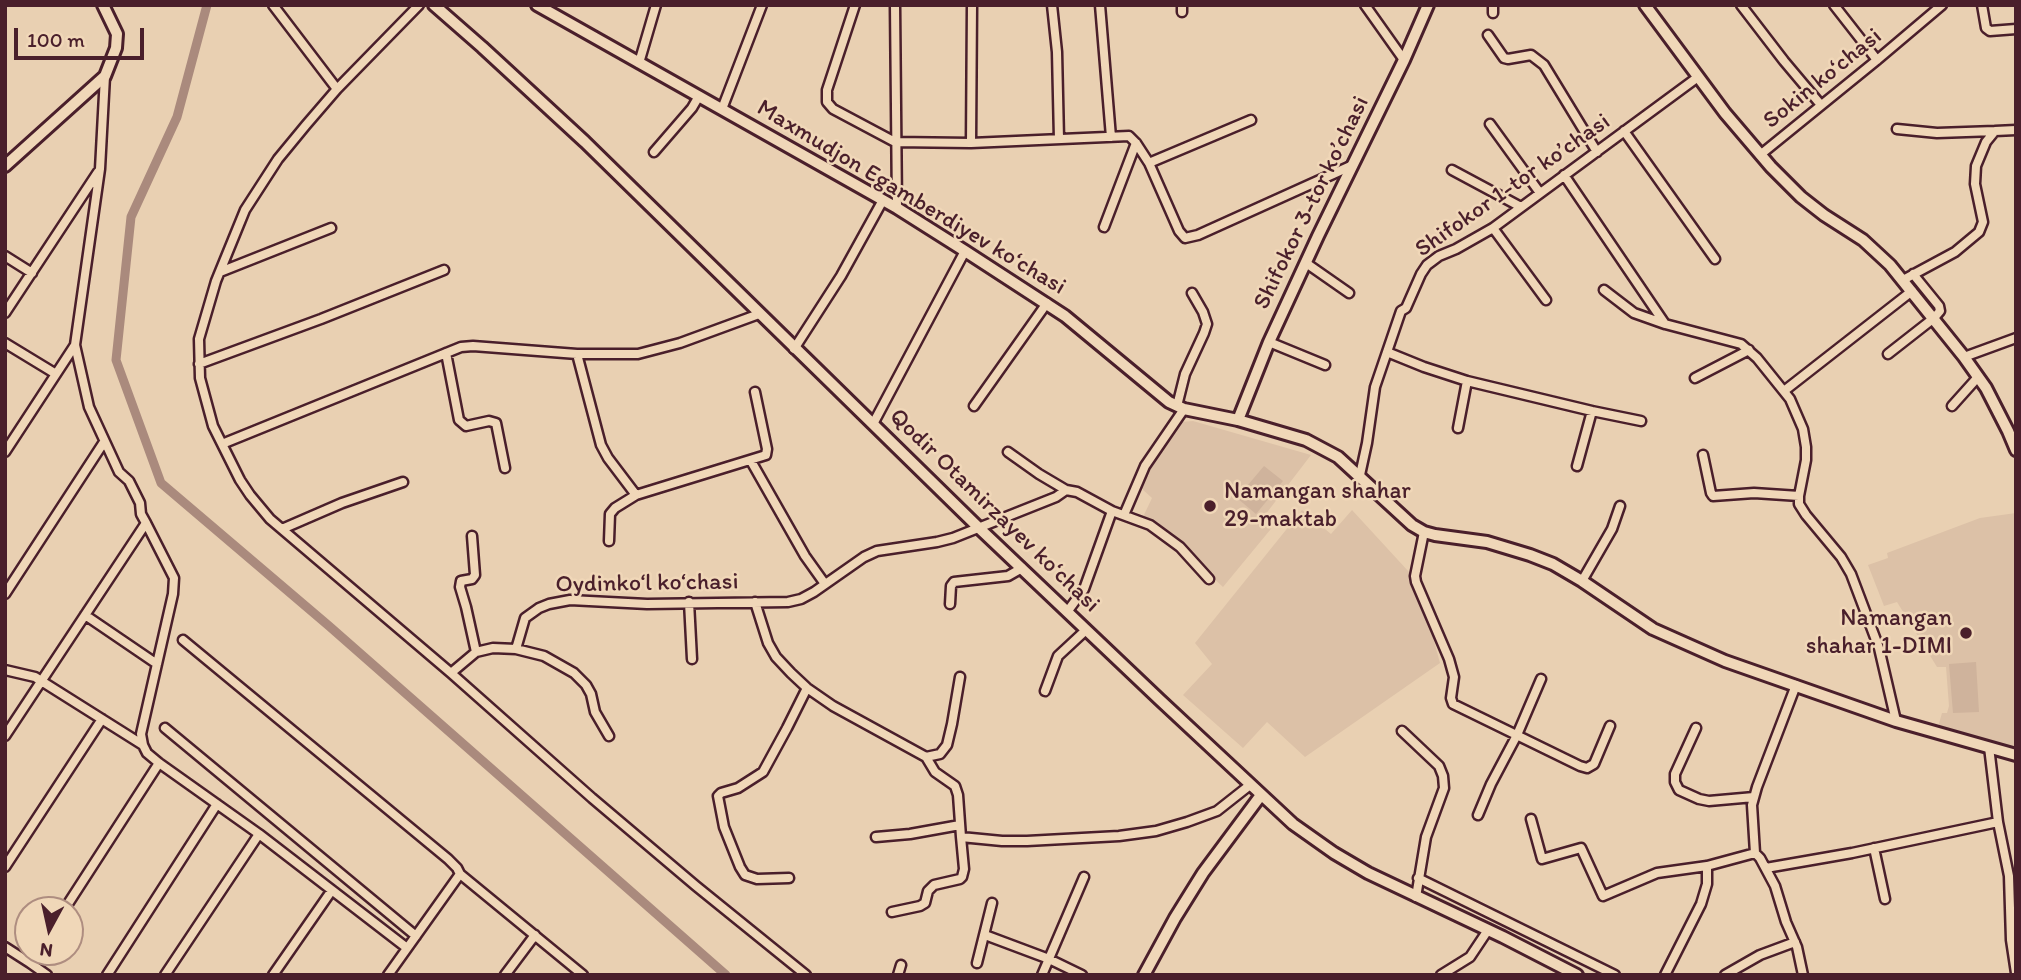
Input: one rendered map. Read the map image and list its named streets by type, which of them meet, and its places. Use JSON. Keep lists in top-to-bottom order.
{
  "streets": {
    "street": [
      "Sokin koʻchasi",
      "Shifokor 1-tor koʼchasi",
      "Maxmudjon Egamberdiyev koʻchasi",
      "Shifokor 3-tor koʼchasi",
      "Qodir Otamirzayev koʻchasi",
      "Oydinkoʻl koʻchasi"
    ]
  },
  "crossings": [
    ["Shifokor 1-tor koʼchasi", "Maxmudjon Egamberdiyev koʻchasi"],
    ["Maxmudjon Egamberdiyev koʻchasi", "Shifokor 3-tor koʼchasi"],
    ["Qodir Otamirzayev koʻchasi", "Oydinkoʻl koʻchasi"]
  ],
  "places": ["Namangan shahar 29-maktab", "Namangan shahar 1-DIMI"],
  "scale_bar": "100 m",
  "north": "bottom"
}
